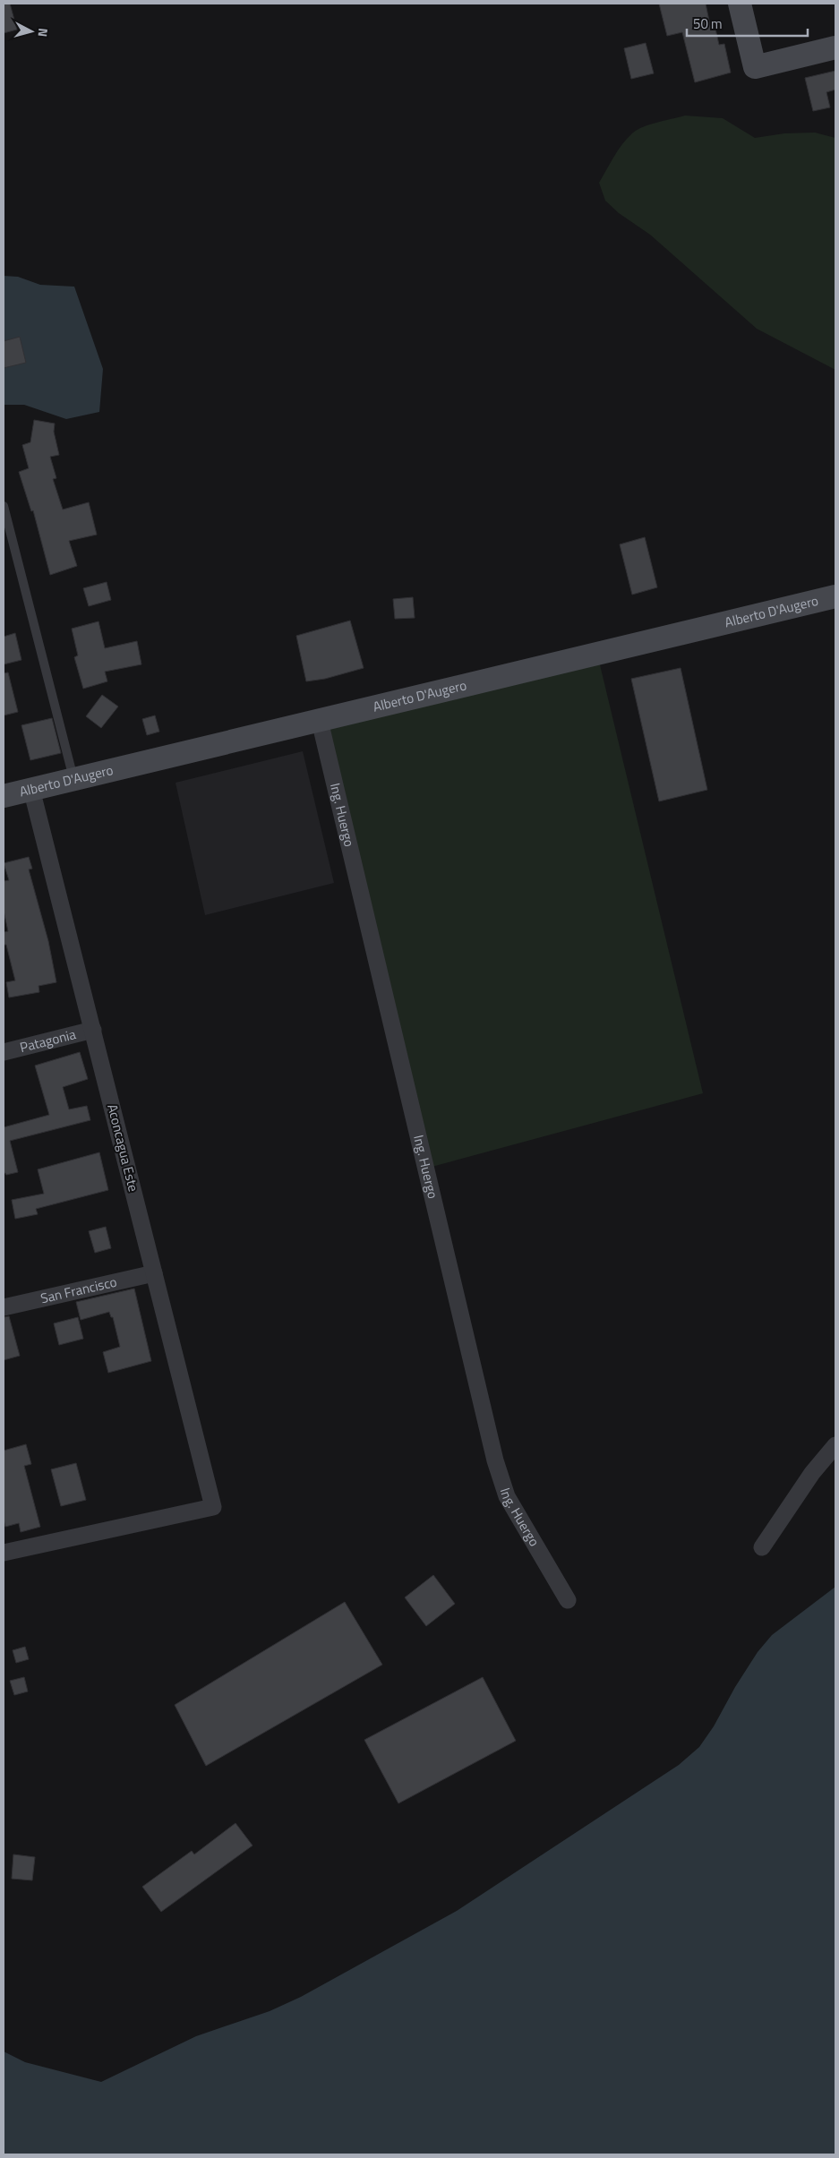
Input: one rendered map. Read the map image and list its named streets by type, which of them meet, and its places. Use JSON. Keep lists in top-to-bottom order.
{
  "streets": {
    "main road": ["Alberto D'Augero"],
    "street": [
      "Ing. Huergo",
      "Patagonia",
      "Aconcagua Este",
      "San Francisco"
    ]
  },
  "crossings": [
    ["Alberto D'Augero", "Ing. Huergo"],
    ["Alberto D'Augero", "Aconcagua Este"],
    ["Patagonia", "Aconcagua Este"],
    ["Aconcagua Este", "San Francisco"]
  ],
  "scale_bar": "50 m",
  "north": "right"
}
